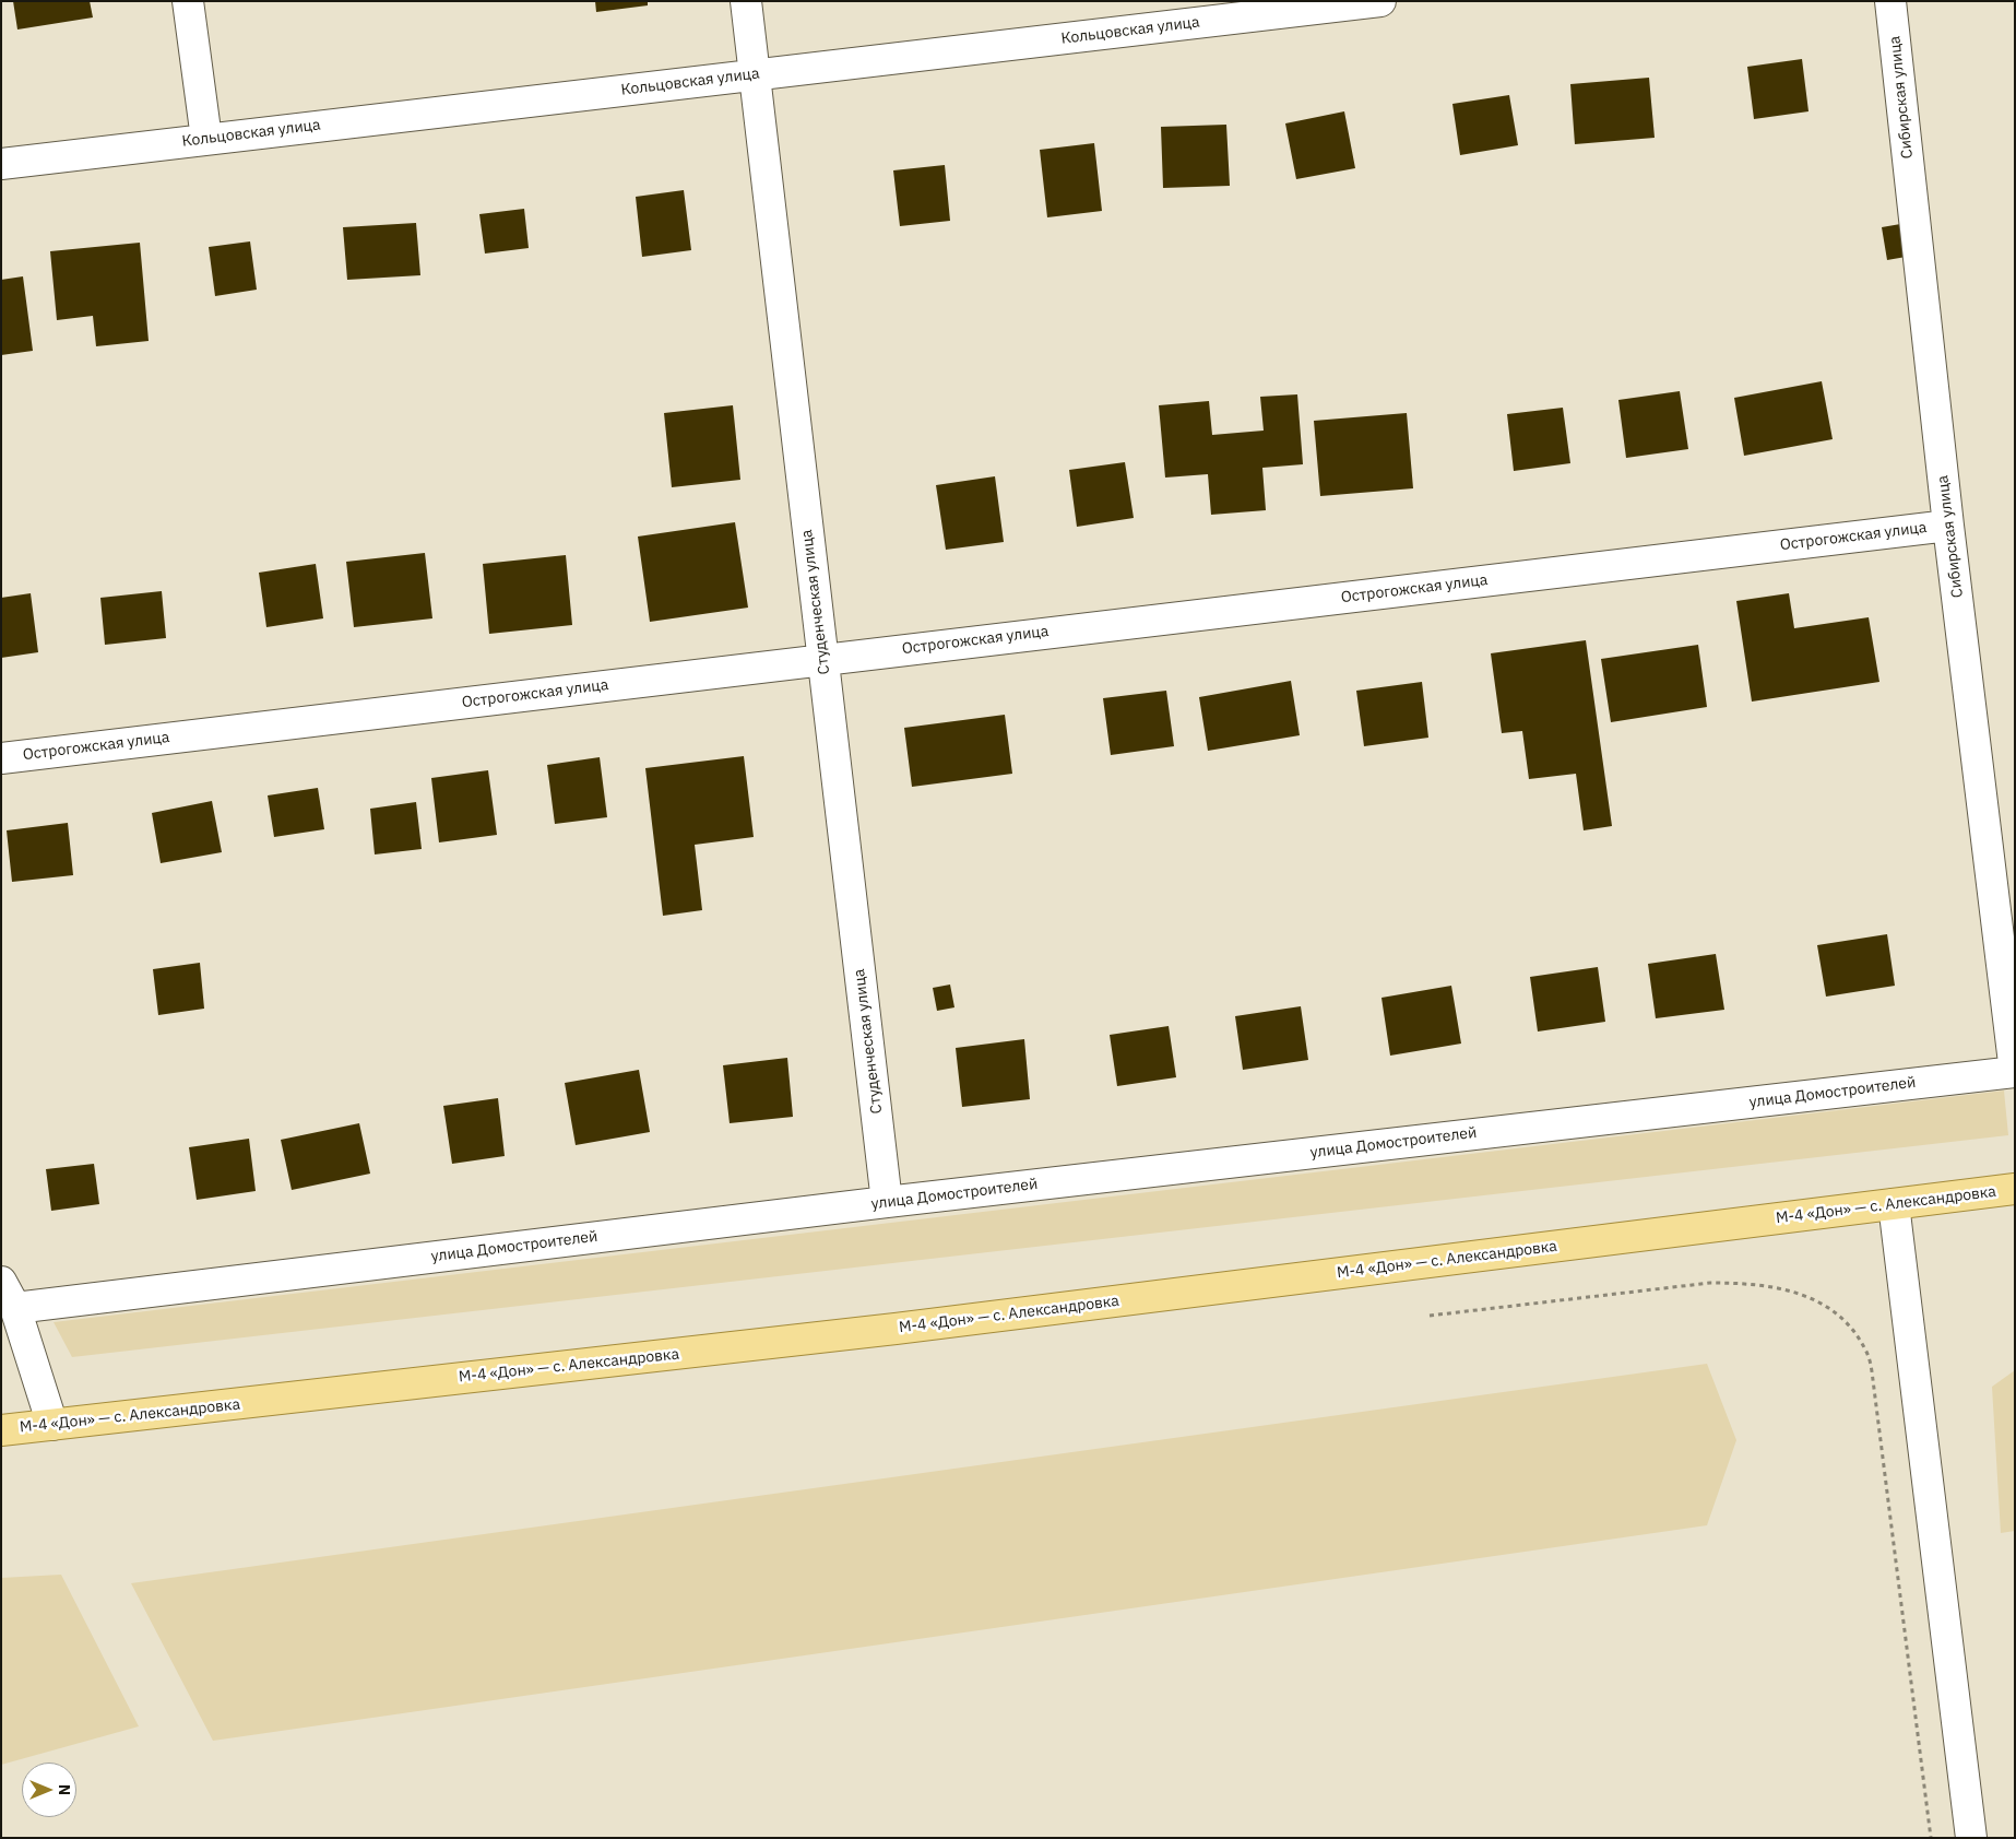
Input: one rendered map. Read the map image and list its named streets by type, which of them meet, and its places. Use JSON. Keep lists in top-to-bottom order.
{
  "streets": {
    "main road": ["М-4 «Дон» — с. Александровка"],
    "street": [
      "Кольцовская улица",
      "Сибирская улица",
      "Острогожская улица",
      "Студенческая улица",
      "улица Домостроителей"
    ]
  },
  "crossings": [
    ["Кольцовская улица", "Студенческая улица"],
    ["Сибирская улица", "Острогожская улица"],
    ["Сибирская улица", "улица Домостроителей"],
    ["Острогожская улица", "Студенческая улица"],
    ["Студенческая улица", "улица Домостроителей"]
  ],
  "north": "right"
}
